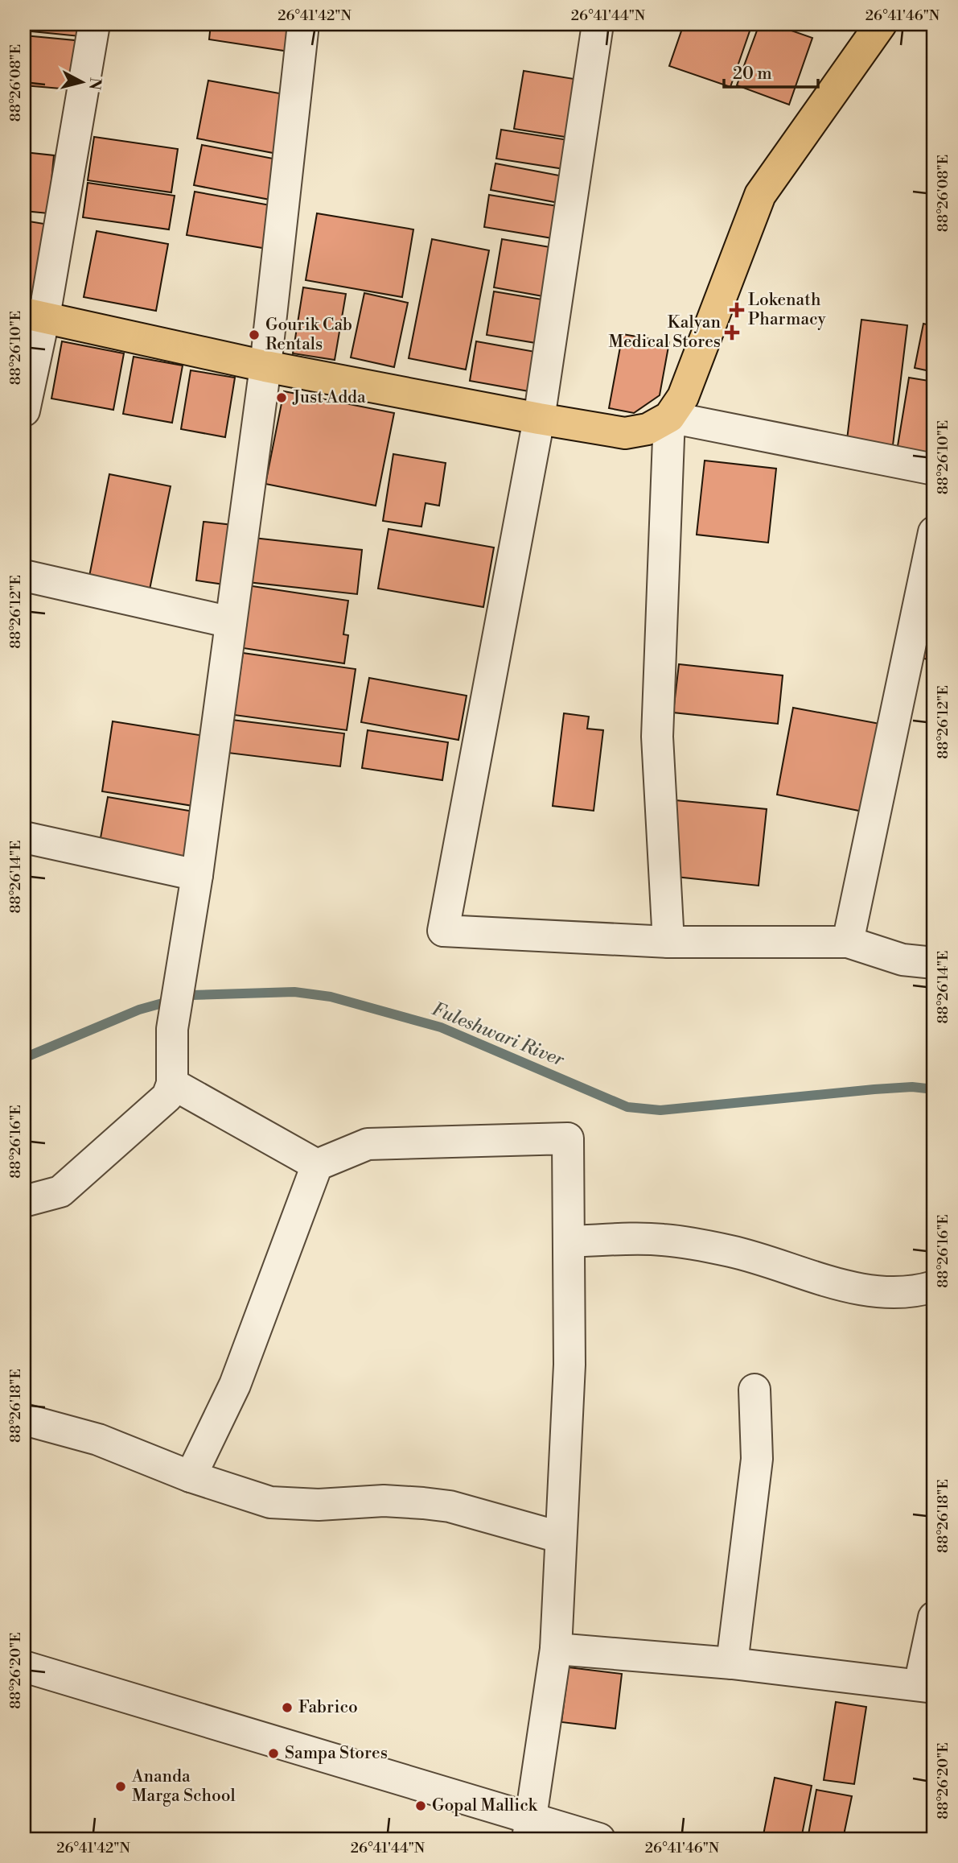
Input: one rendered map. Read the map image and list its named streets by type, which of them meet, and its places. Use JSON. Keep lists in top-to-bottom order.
{
  "water": ["Fuleshwari River"],
  "places": {
    "health": ["Lokenath Pharmacy", "Kalyan Medical Stores"],
    "other": [
      "Gourik Cab Rentals",
      "Just Adda",
      "Fabrico",
      "Sampa Stores",
      "Ananda Marga School",
      "Gopal Mallick"
    ]
  },
  "scale_bar": "20 m",
  "north": "right",
  "coordinates": [
    "26°41'42\"N",
    "26°41'44\"N",
    "26°41'46\"N",
    "88°26'08\"E",
    "88°26'10\"E",
    "88°26'12\"E",
    "88°26'14\"E",
    "88°26'16\"E",
    "88°26'18\"E",
    "88°26'20\"E"
  ]
}
